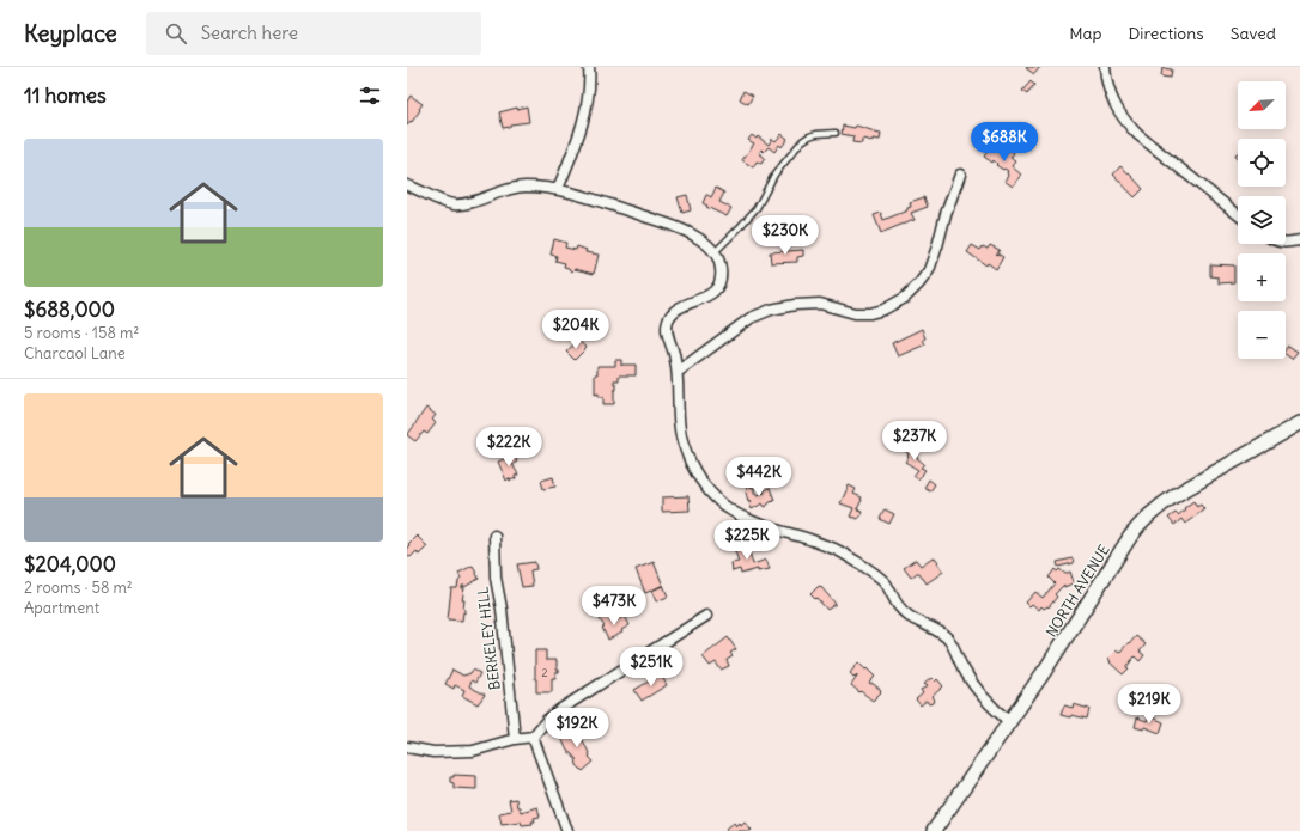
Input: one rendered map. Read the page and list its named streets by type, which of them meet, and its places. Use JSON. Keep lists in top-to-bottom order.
{
  "streets": {
    "street": ["NORTH AVENUE", "BERKELEY HILL"]
  },
  "house_numbers": ["2"],
  "north": "bottom left",
  "page": {
    "header": "Keyplace",
    "search": "Search here",
    "nav": ["Map", "Directions", "Saved"],
    "heading": "11 homes",
    "map_buttons": ["+", "−"],
    "price": [
      "$688K",
      "$230K",
      "$204K",
      "$237K",
      "$222K",
      "$442K",
      "$225K",
      "$473K",
      "$251K",
      "$219K",
      "$192K"
    ],
    "list": [
      {
        "name": "$688,000",
        "note": "5 rooms · 158 m² · Charcaol Lane"
      },
      {
        "name": "$204,000",
        "note": "2 rooms · 58 m² · Apartment"
      }
    ]
  }
}
